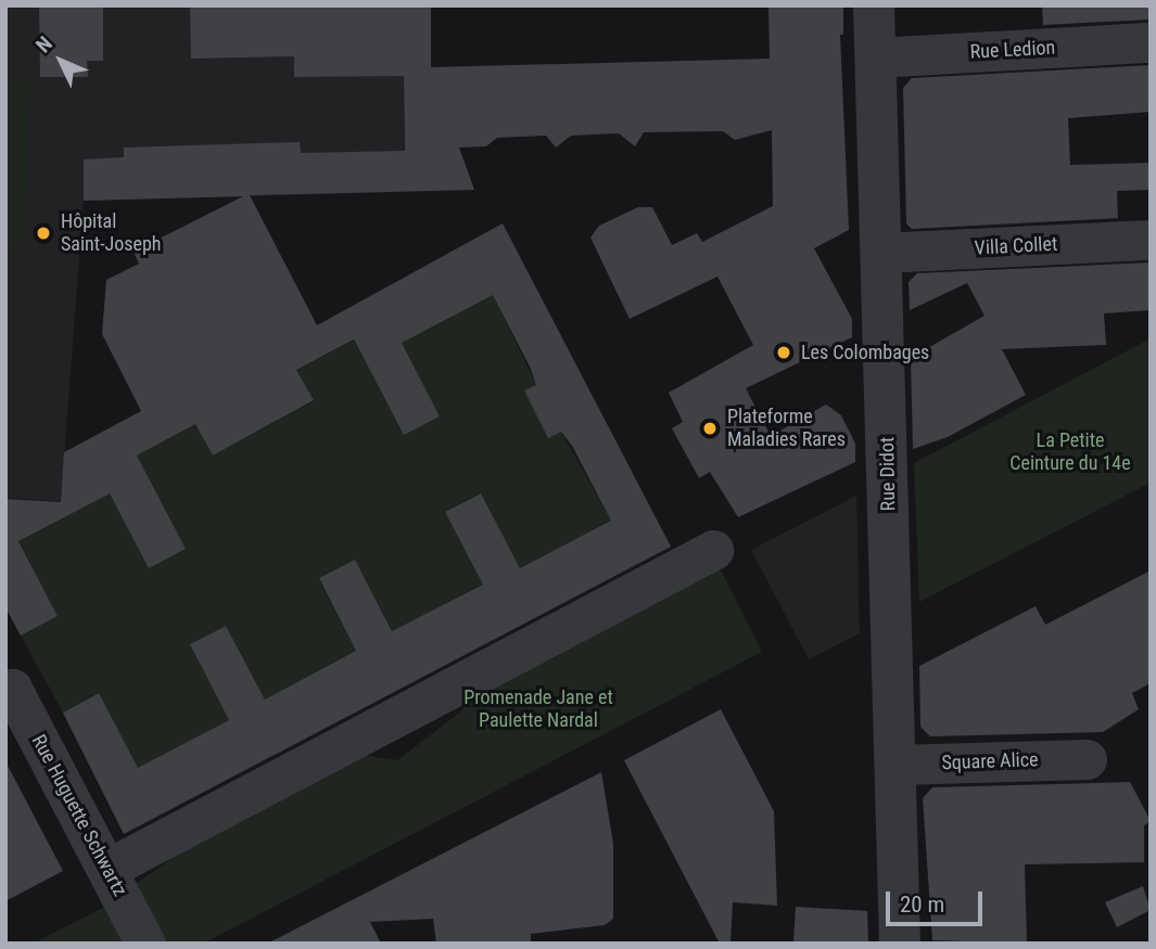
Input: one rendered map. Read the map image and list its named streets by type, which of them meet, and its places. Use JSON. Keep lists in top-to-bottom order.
{
  "streets": {
    "street": [
      "Rue Ledion",
      "Villa Collet",
      "Rue Didot",
      "Square Alice",
      "Rue Huguette Schwartz"
    ]
  },
  "crossings": [
    ["Rue Ledion", "Rue Didot"],
    ["Villa Collet", "Rue Didot"],
    ["Rue Didot", "Square Alice"]
  ],
  "parks": ["La Petite Ceinture du 14e", "Promenade Jane et Paulette Nardal"],
  "places": ["Hôpital Saint-Joseph", "Les Colombages", "Plateforme Maladies Rares"],
  "scale_bar": "20 m",
  "north": "top left"
}
